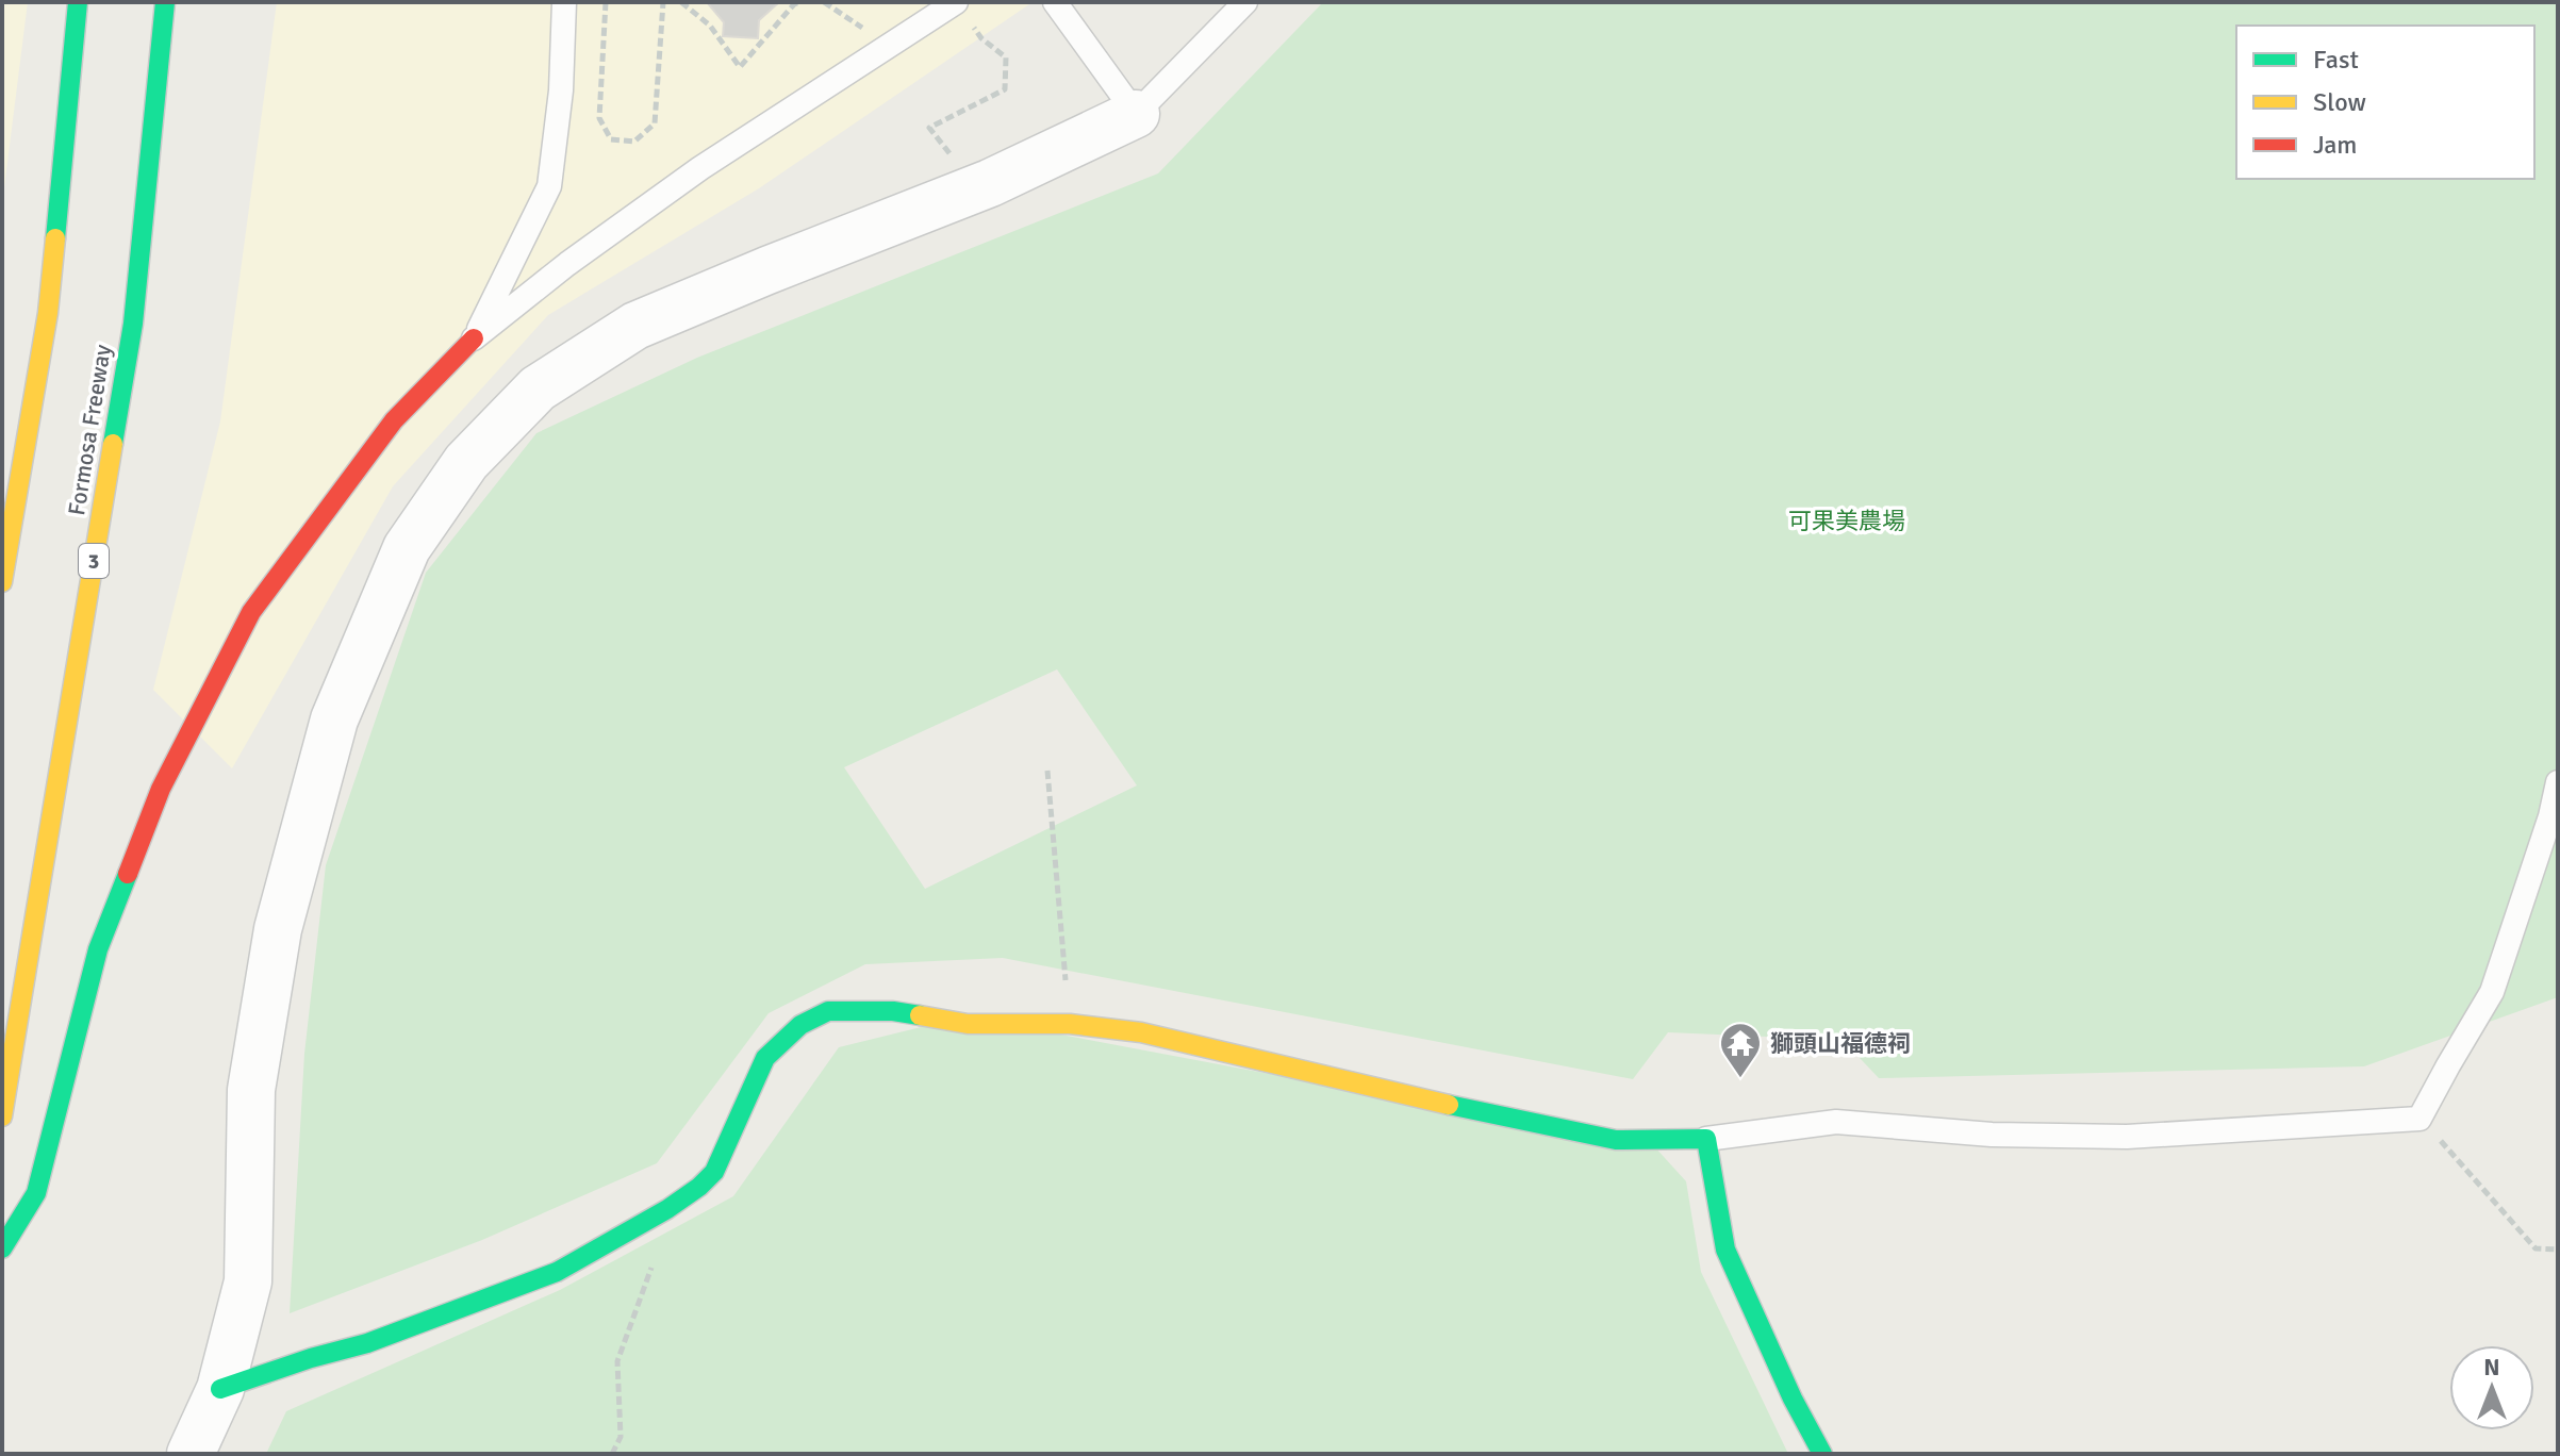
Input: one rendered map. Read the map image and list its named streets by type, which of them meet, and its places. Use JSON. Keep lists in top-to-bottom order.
{
  "streets": {
    "main road": ["Formosa Freeway", "3"]
  },
  "parks": ["可果美農場"],
  "places": {
    "temple": ["獅頭山福德祠"]
  },
  "legend": ["Fast", "Slow", "Jam"],
  "north": "top"
}
